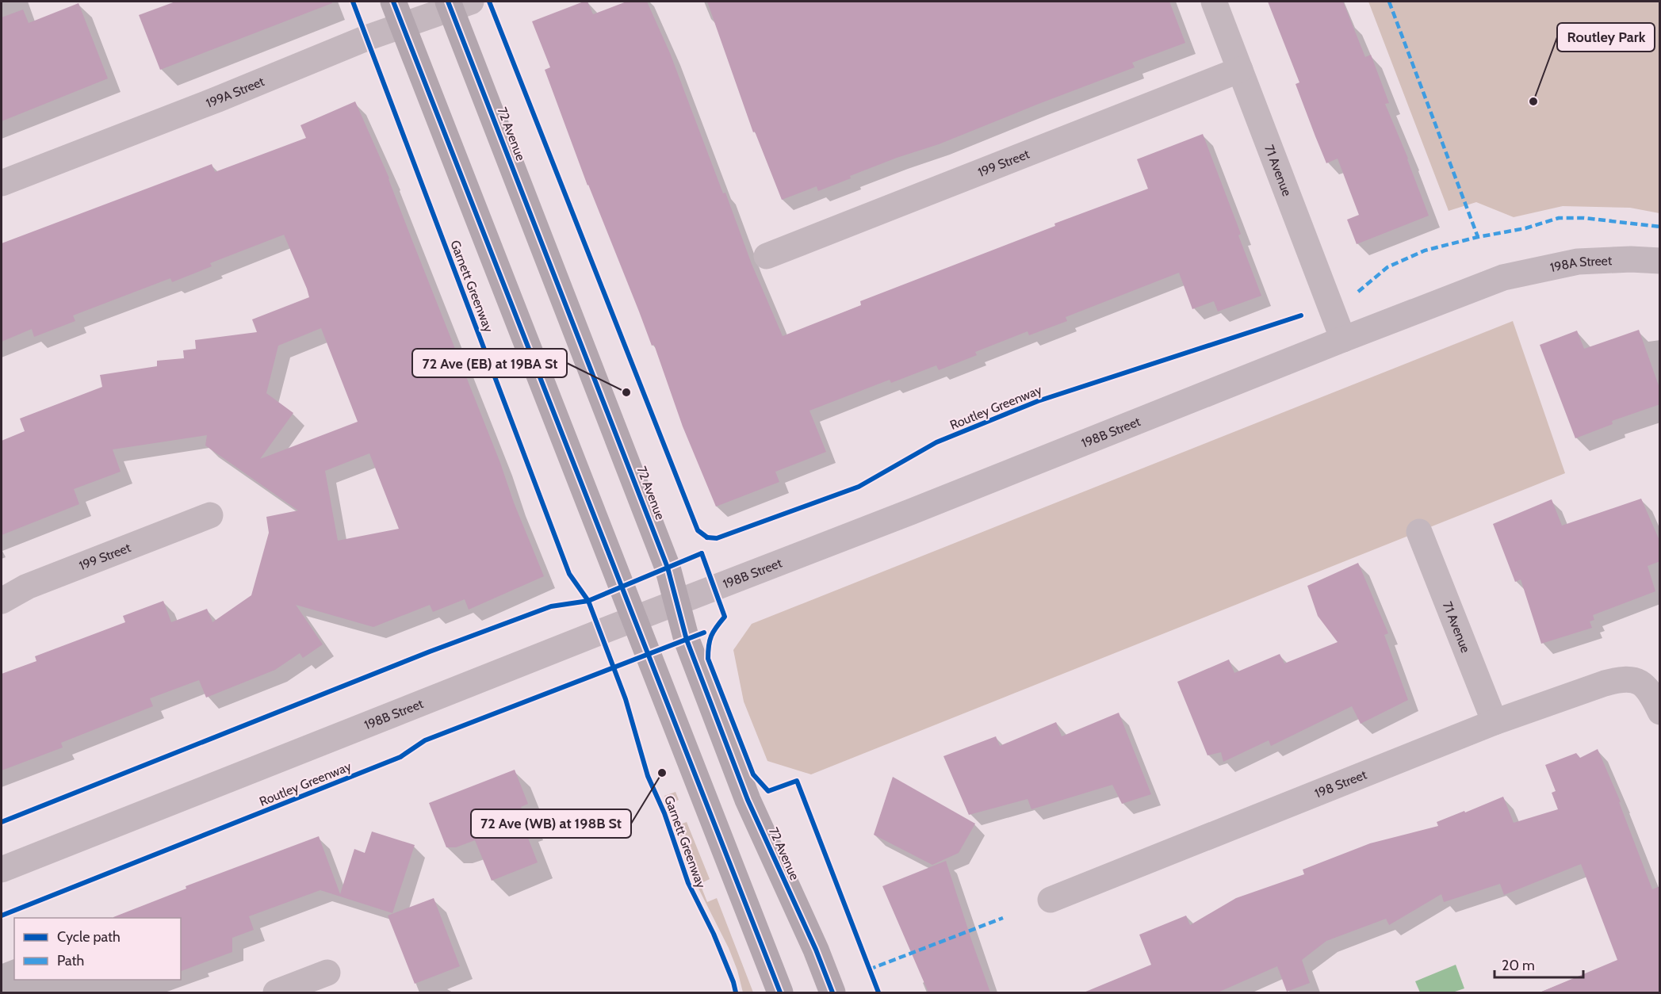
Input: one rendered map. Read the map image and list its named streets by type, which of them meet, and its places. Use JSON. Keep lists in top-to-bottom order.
{
  "streets": {
    "main road": ["72 Avenue"],
    "street": [
      "199A Street",
      "199 Street",
      "71 Avenue",
      "198A Street",
      "198B Street",
      "198 Street"
    ],
    "cycle path": ["Garnett Greenway", "Routley Greenway"]
  },
  "crossings": [
    ["199A Street", "72 Avenue"],
    ["72 Avenue", "198B Street"],
    ["199 Street", "71 Avenue"],
    ["71 Avenue", "198B Street"],
    ["71 Avenue", "198 Street"],
    ["198A Street", "198B Street"]
  ],
  "places": ["Routley Park", "72 Ave (EB) at 19BA St", "72 Ave (WB) at 198B St"],
  "legend": ["Cycle path", "Path"],
  "scale_bar": "20 m"
}
